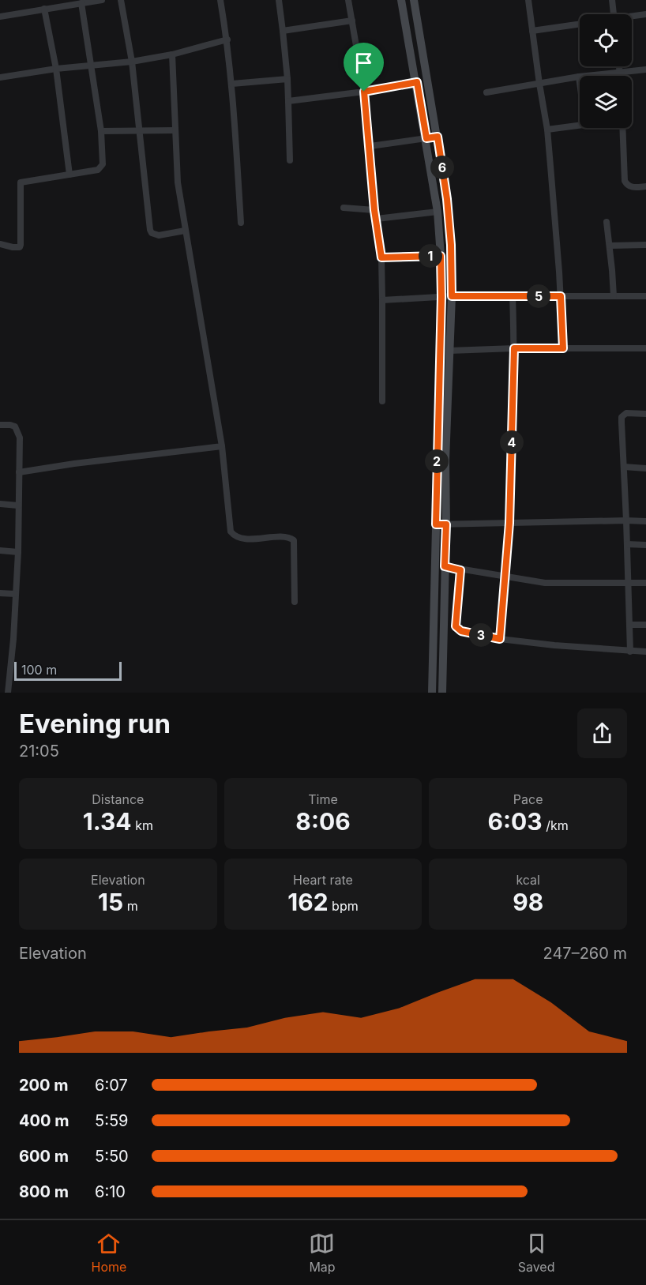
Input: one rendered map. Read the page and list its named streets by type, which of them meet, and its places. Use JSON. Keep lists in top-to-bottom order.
{
  "scale_bar": "100 m",
  "page": {
    "pins": [
      "6",
      "1",
      "5",
      "4",
      "2",
      "3"
    ],
    "scale": "100 m",
    "heading": ["Evening run", "21:05"],
    "stats": [
      ["Distance", "1.34 km"],
      ["Time", "8:06"],
      ["Pace", "6:03 /km"],
      ["Elevation", "15 m"],
      ["Heart rate", "162 bpm"],
      ["kcal", "98"]
    ],
    "chart": ["Elevation", "247–260 m"],
    "list": [
      {
        "name": "200 m",
        "note": "6:07"
      },
      {
        "name": "400 m",
        "note": "5:59"
      },
      {
        "name": "600 m",
        "note": "5:50"
      },
      {
        "name": "800 m",
        "note": "6:10"
      }
    ],
    "tabs": ["Home", "Map", "Saved"]
  }
}
